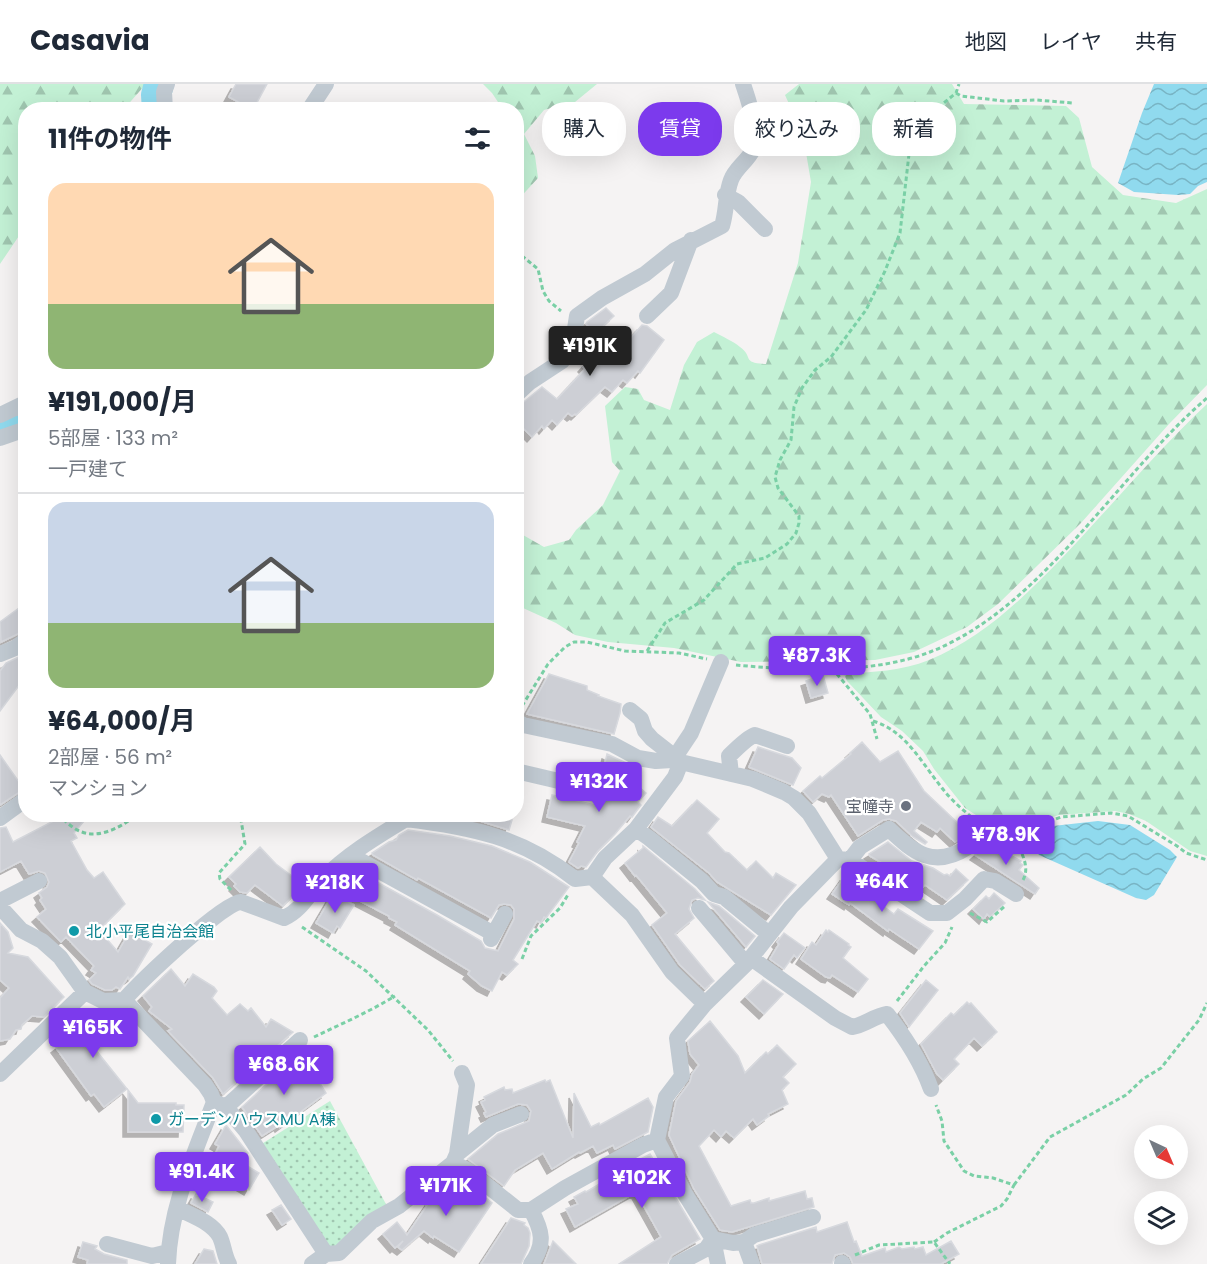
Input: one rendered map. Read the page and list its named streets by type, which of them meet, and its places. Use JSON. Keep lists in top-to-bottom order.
{
  "places": ["宝幢寺", "北小平尾自治会館", "ガーデンハウスMU A棟"],
  "north": "bottom right",
  "page": {
    "header": "Casavia",
    "nav": ["地図", "レイヤ", "共有"],
    "chip": [
      "購入",
      "賃貸",
      "絞り込み",
      "新着"
    ],
    "heading": "11件の物件",
    "list": [
      {
        "name": "¥191,000/月",
        "note": "5部屋 · 133 m² · 一戸建て"
      },
      {
        "name": "¥64,000/月",
        "note": "2部屋 · 56 m² · マンション"
      }
    ],
    "price": [
      "¥191K",
      "¥87.3K",
      "¥132K",
      "¥78.9K",
      "¥64K",
      "¥218K",
      "¥165K",
      "¥68.6K",
      "¥91.4K",
      "¥102K",
      "¥171K"
    ]
  }
}
